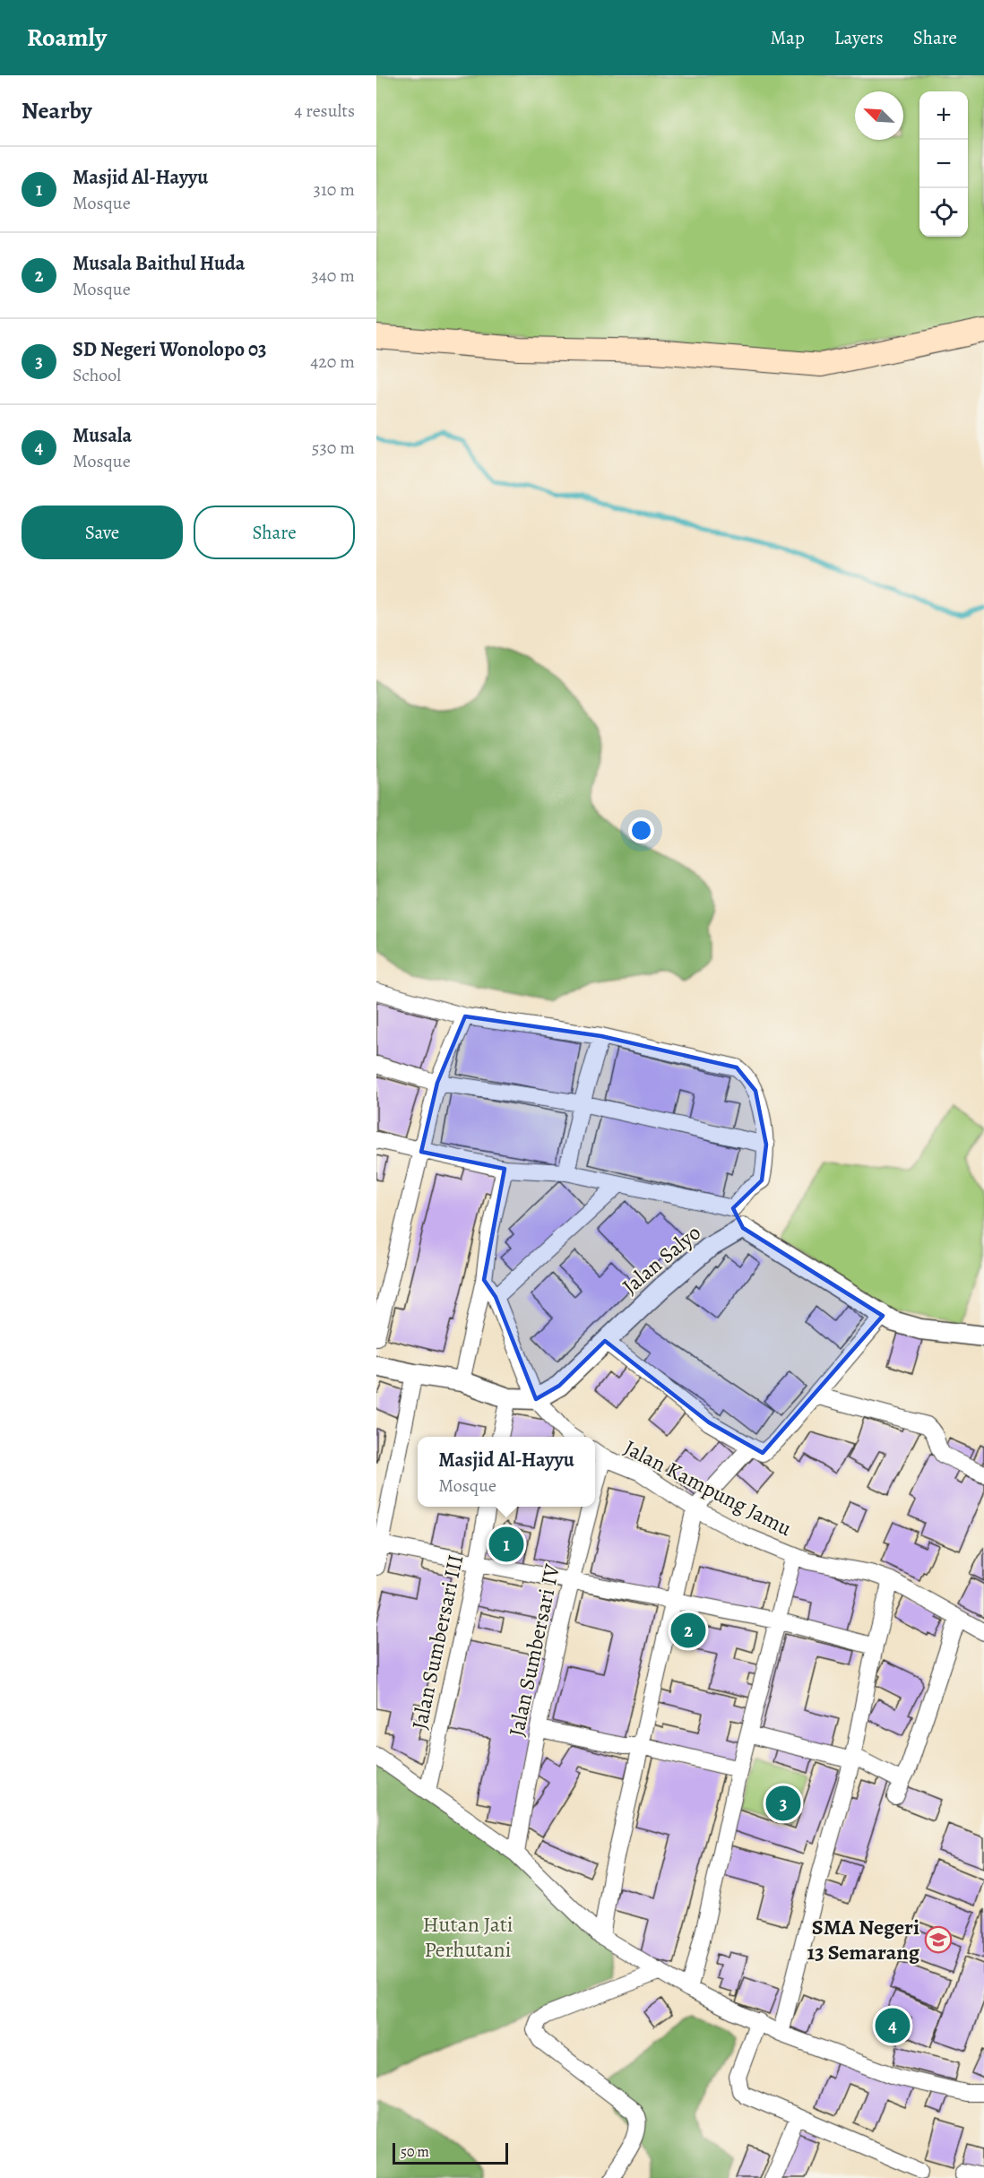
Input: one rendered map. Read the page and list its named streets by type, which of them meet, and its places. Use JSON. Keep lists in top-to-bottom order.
{
  "streets": {
    "street": [
      "Jalan Salyo",
      "Jalan Kampung Jamu",
      "Jalan Sumbersari III",
      "Jalan Sumbersari IV"
    ]
  },
  "parks": ["Hutan Jati Perhutani"],
  "places": {
    "school or university": ["SMA Negeri 13 Semarang"]
  },
  "scale_bar": "50 m",
  "north": "top left",
  "page": {
    "header": "Roamly",
    "nav": ["Map", "Layers", "Share"],
    "heading": ["Nearby", "4 results"],
    "map_buttons": ["+", "−"],
    "list": [
      {
        "mark": "1",
        "name": "Masjid Al-Hayyu",
        "note": "Mosque",
        "value": "310 m"
      },
      {
        "mark": "2",
        "name": "Musala Baithul Huda",
        "note": "Mosque",
        "value": "340 m"
      },
      {
        "mark": "3",
        "name": "SD Negeri Wonolopo 03",
        "note": "School",
        "value": "420 m"
      },
      {
        "mark": "4",
        "name": "Musala",
        "note": "Mosque",
        "value": "530 m"
      }
    ],
    "buttons": ["Save", "Share"],
    "popup": ["Masjid Al-Hayyu", "Mosque"],
    "pins": [
      "1",
      "2",
      "3",
      "4"
    ],
    "scale": "50 m"
  }
}
